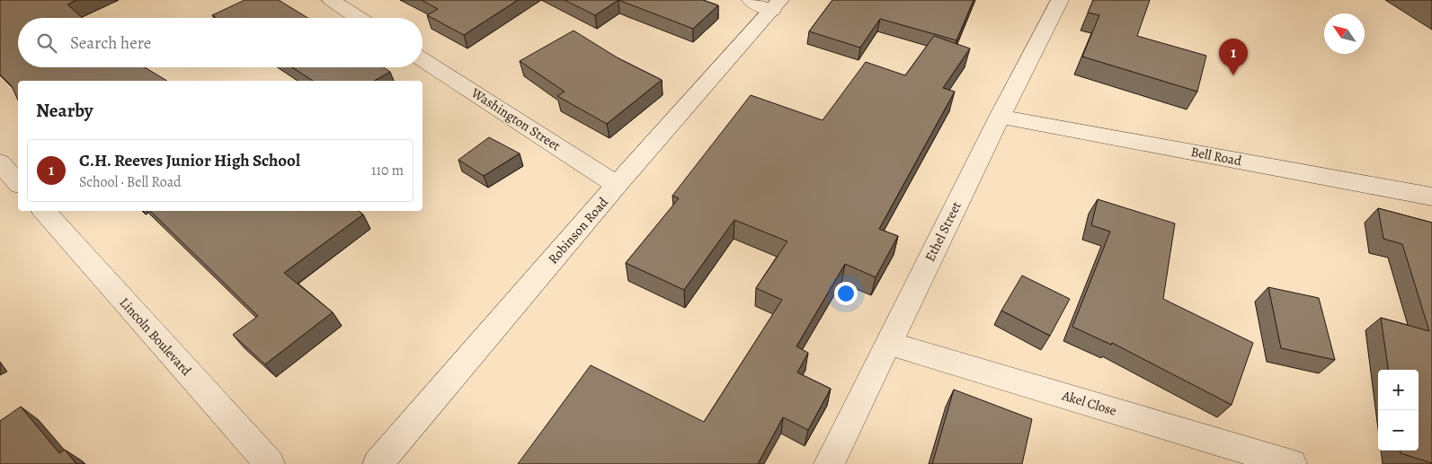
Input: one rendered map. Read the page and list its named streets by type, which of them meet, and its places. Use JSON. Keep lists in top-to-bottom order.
{
  "streets": {
    "street": [
      "Washington Street",
      "Bell Road",
      "Robinson Road",
      "Ethel Street",
      "Lincoln Boulevard",
      "Akel Close"
    ]
  },
  "crossings": [
    ["Washington Street", "Robinson Road"],
    ["Bell Road", "Ethel Street"],
    ["Ethel Street", "Akel Close"]
  ],
  "north": "top left",
  "page": {
    "search": "Search here",
    "pins": "1",
    "heading": "Nearby",
    "list": [
      {
        "mark": "1",
        "name": "C.H. Reeves Junior High School",
        "note": "School · Bell Road",
        "value": "110 m"
      }
    ],
    "map_buttons": ["+", "−"]
  }
}
